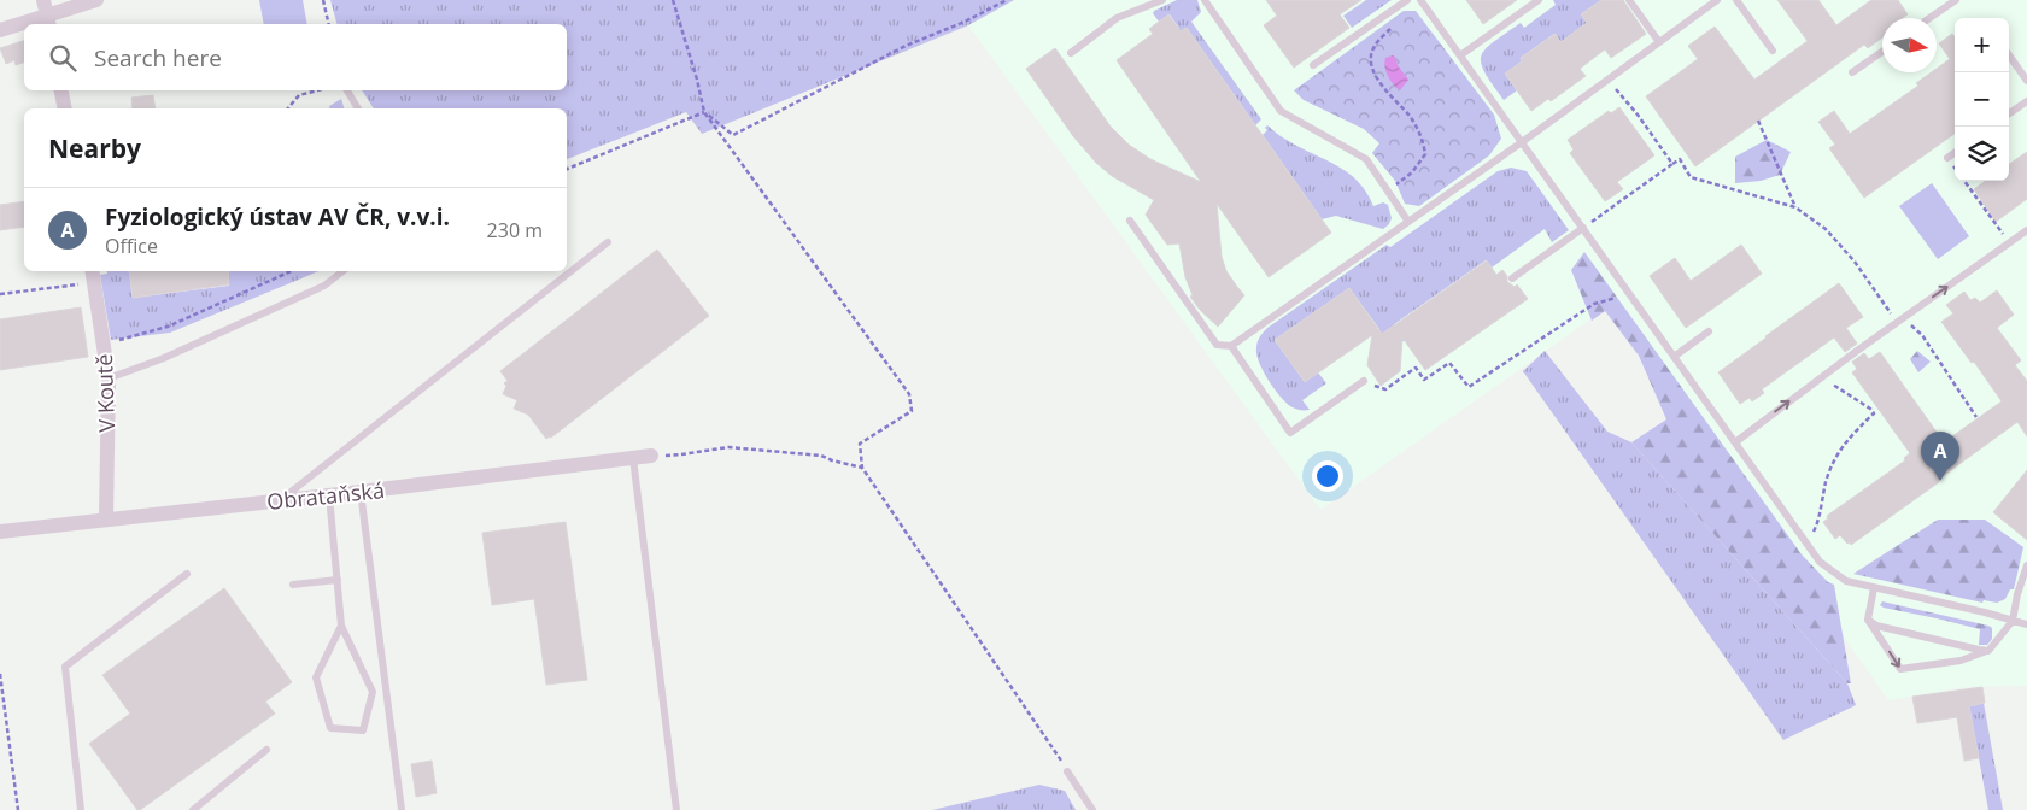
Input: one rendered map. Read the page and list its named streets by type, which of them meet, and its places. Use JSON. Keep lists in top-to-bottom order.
{
  "streets": {
    "street": ["V Koutě", "Obrataňská"]
  },
  "crossings": [
    ["V Koutě", "Obrataňská"]
  ],
  "north": "right",
  "page": {
    "map_buttons": ["+", "−"],
    "search": "Search here",
    "heading": "Nearby",
    "list": [
      {
        "mark": "A",
        "name": "Fyziologický ústav AV ČR, v.v.i.",
        "note": "Office",
        "value": "230 m"
      }
    ],
    "pins": "A"
  }
}
